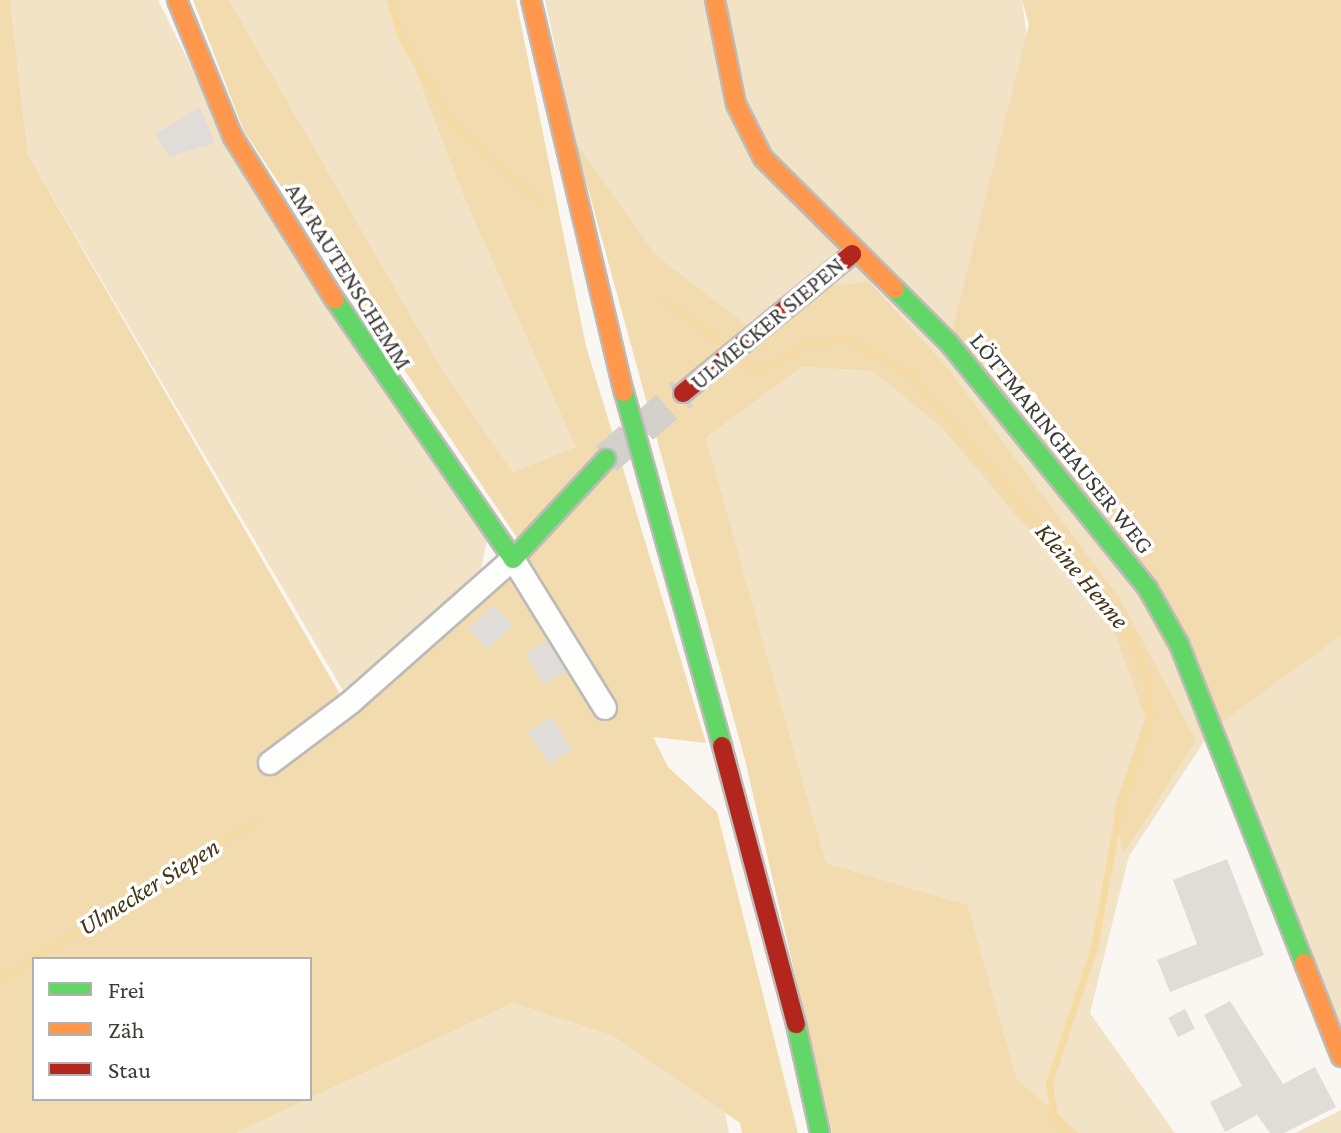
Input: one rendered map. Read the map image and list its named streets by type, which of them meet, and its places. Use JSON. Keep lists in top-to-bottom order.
{
  "streets": {
    "street": ["AM RAUTENSCHEMM", "ULMECKER SIEPEN", "LÖTTMARINGHAUSER WEG"]
  },
  "crossings": [
    ["ULMECKER SIEPEN", "LÖTTMARINGHAUSER WEG"]
  ],
  "water": ["Kleine Henne", "Ulmecker Siepen"],
  "legend": ["Frei", "Zäh", "Stau"]
}
